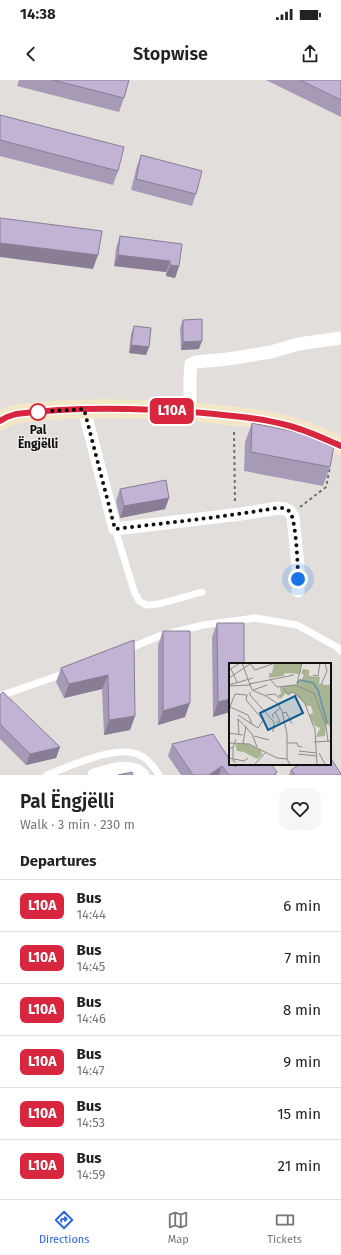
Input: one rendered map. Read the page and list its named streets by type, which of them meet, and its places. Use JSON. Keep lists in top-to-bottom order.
{
  "places": ["Pal Ëngjëlli"],
  "lines": ["bus line L10A"],
  "page": {
    "status": "14:38",
    "header": "Stopwise",
    "on_map": "L10A",
    "heading": [
      ["Pal Ëngjëlli", "Walk · 3 min · 230 m"],
      "Departures"
    ],
    "list": [
      {
        "mark": "L10A",
        "name": "Bus",
        "note": "14:44",
        "value": "6 min"
      },
      {
        "mark": "L10A",
        "name": "Bus",
        "note": "14:45",
        "value": "7 min"
      },
      {
        "mark": "L10A",
        "name": "Bus",
        "note": "14:46",
        "value": "8 min"
      },
      {
        "mark": "L10A",
        "name": "Bus",
        "note": "14:47",
        "value": "9 min"
      },
      {
        "mark": "L10A",
        "name": "Bus",
        "note": "14:53",
        "value": "15 min"
      },
      {
        "mark": "L10A",
        "name": "Bus",
        "note": "14:59",
        "value": "21 min"
      }
    ],
    "tabs": ["Directions", "Map", "Tickets"]
  }
}
